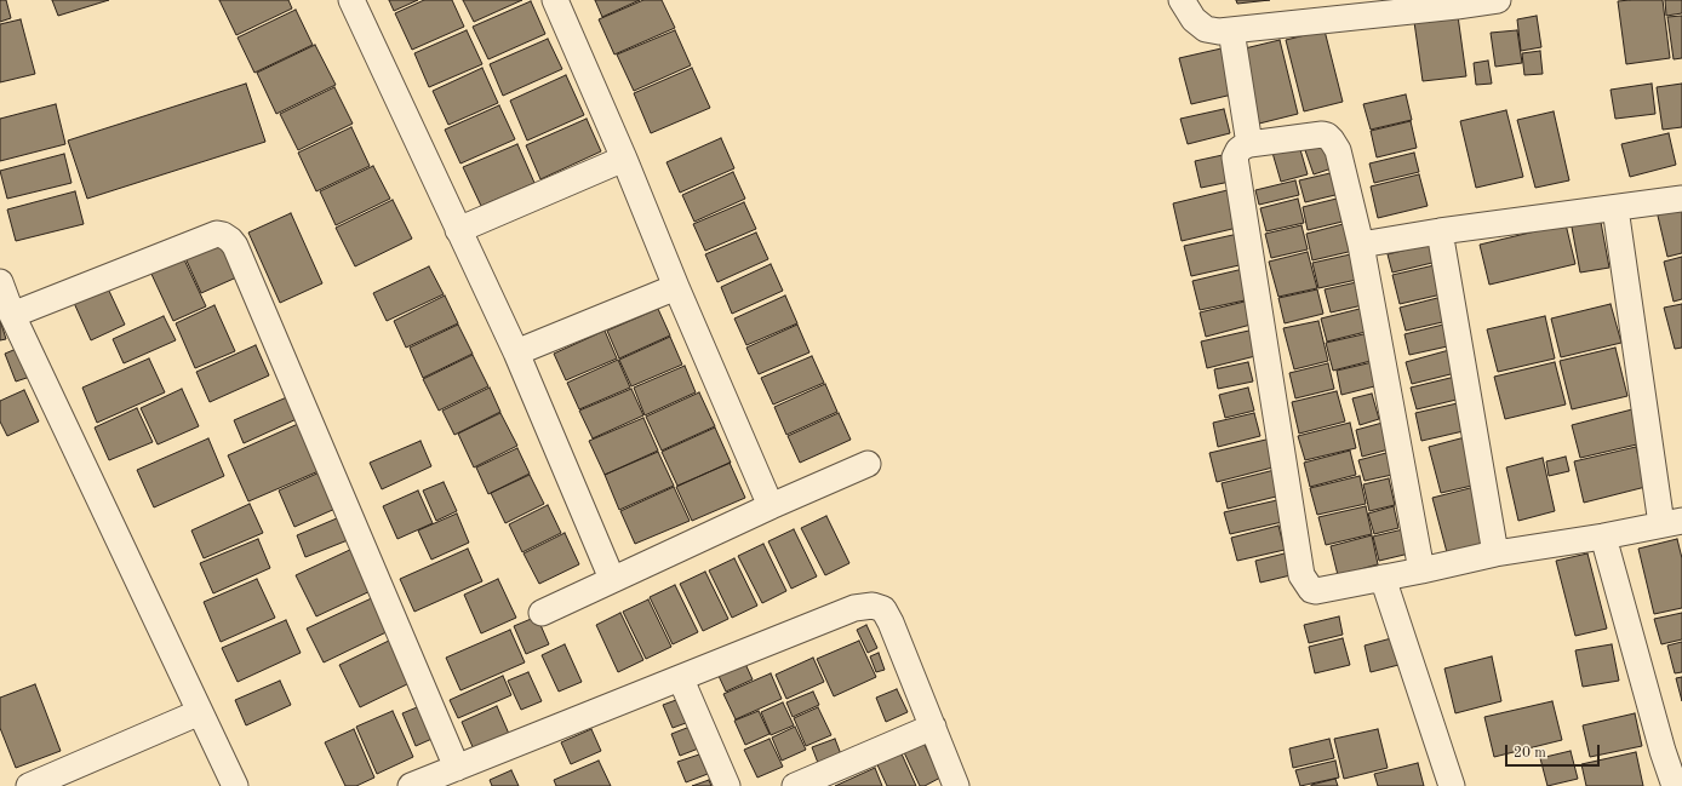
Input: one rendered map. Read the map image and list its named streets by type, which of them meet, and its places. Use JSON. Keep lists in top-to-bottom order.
{
  "scale_bar": "20 m"
}
